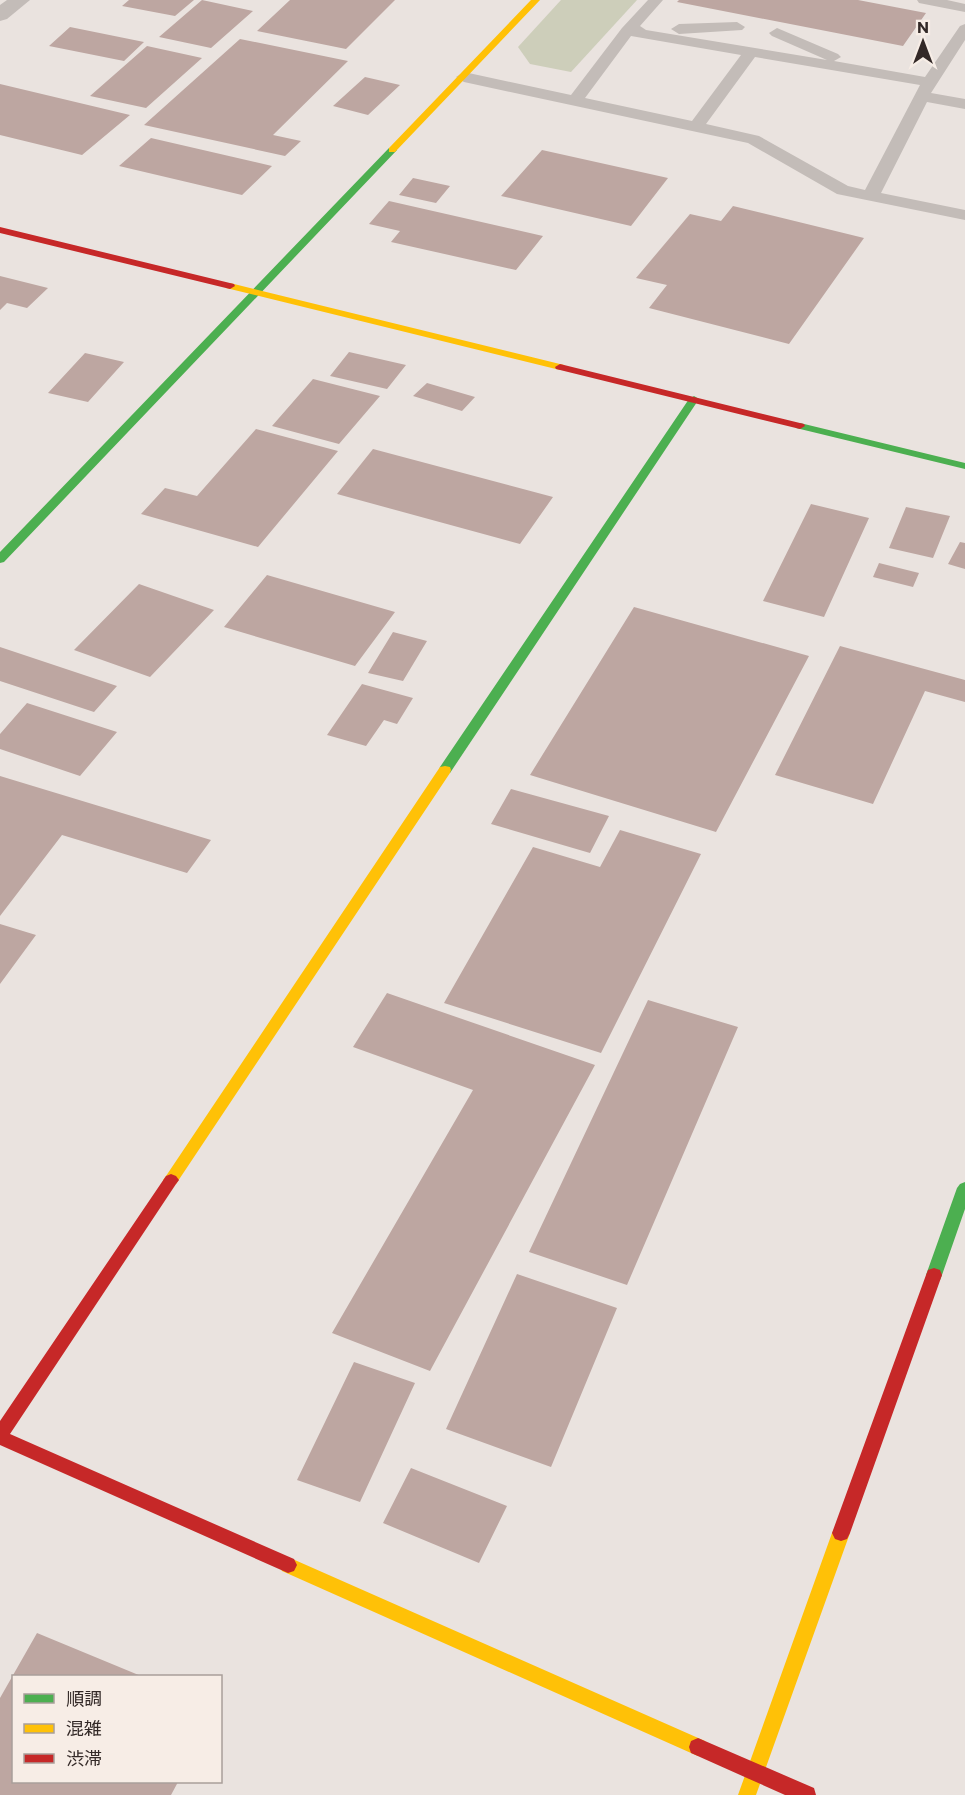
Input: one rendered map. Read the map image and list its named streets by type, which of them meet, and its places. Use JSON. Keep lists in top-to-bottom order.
{
  "legend": ["順調", "混雑", "渋滞"],
  "north": "top"
}
